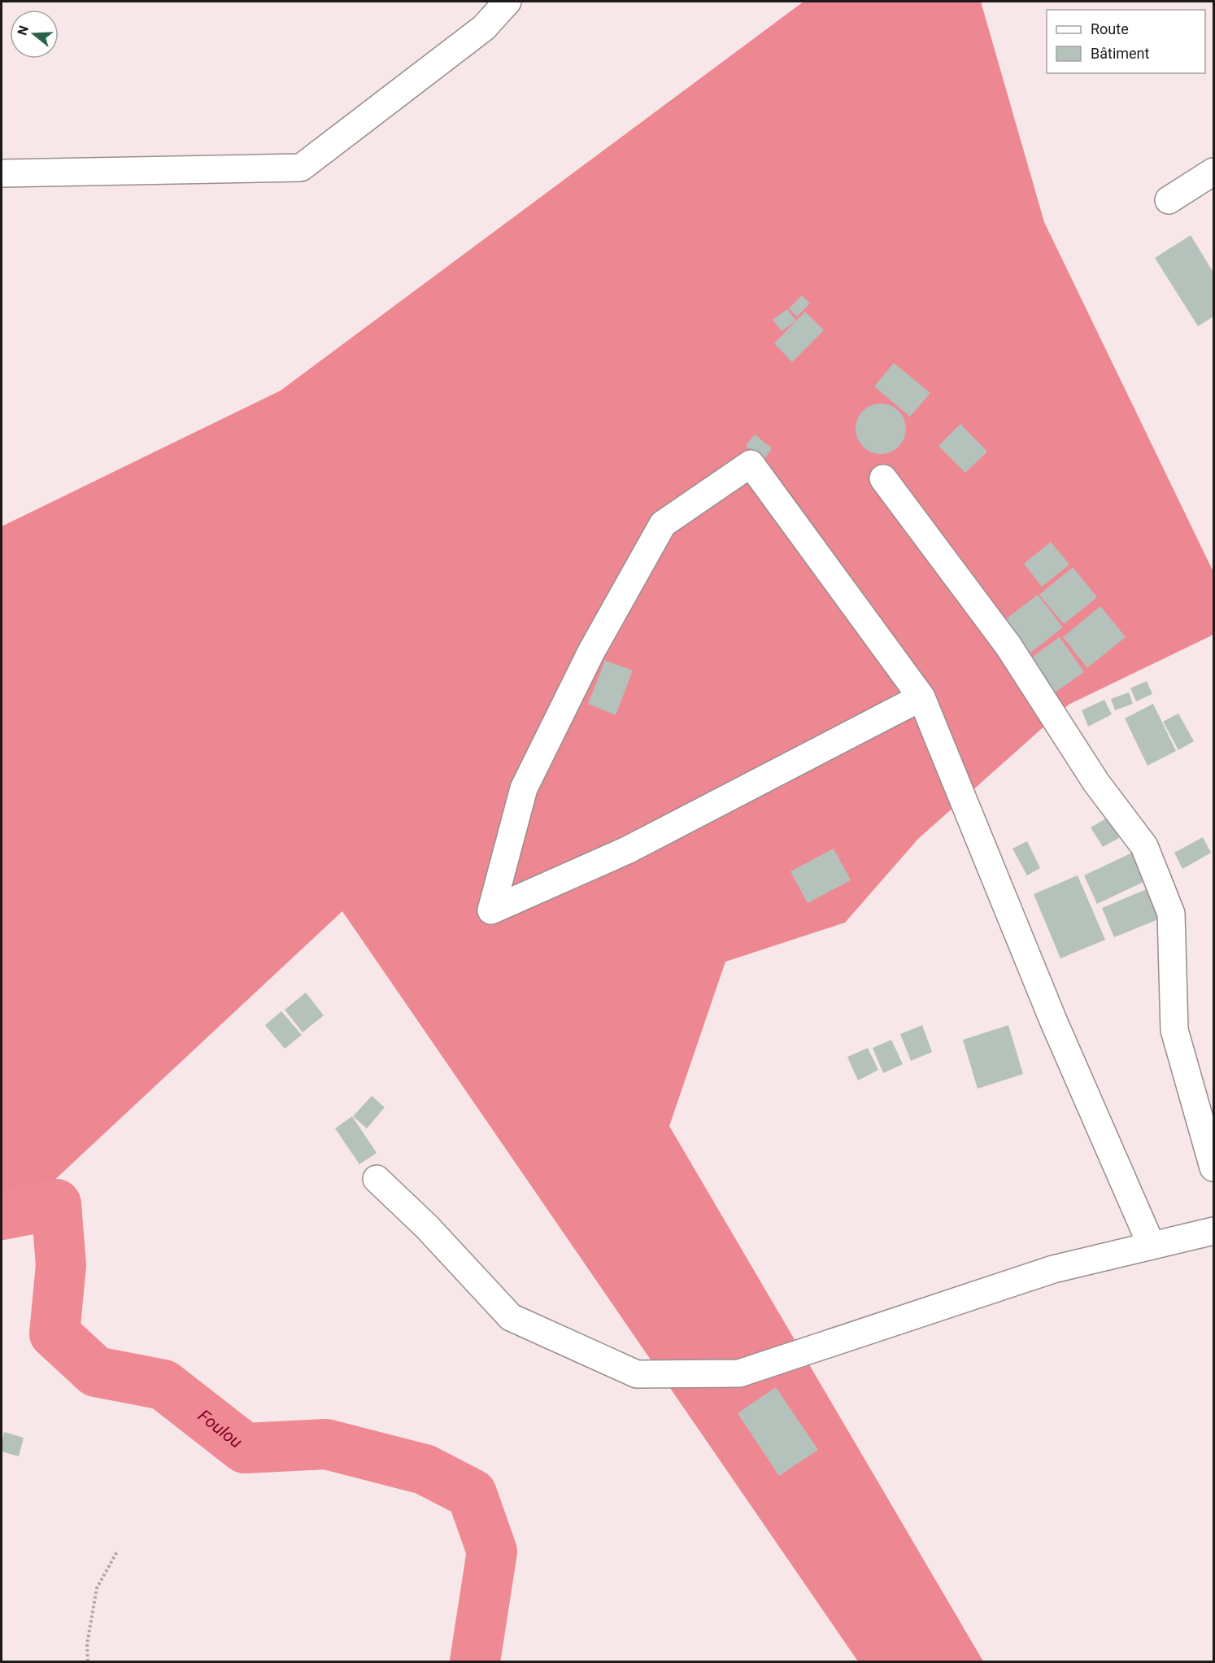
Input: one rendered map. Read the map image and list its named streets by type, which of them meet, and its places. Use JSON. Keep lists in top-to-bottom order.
{
  "water": ["Foulou"],
  "legend": ["Route", "Bâtiment"],
  "north": "left"
}
